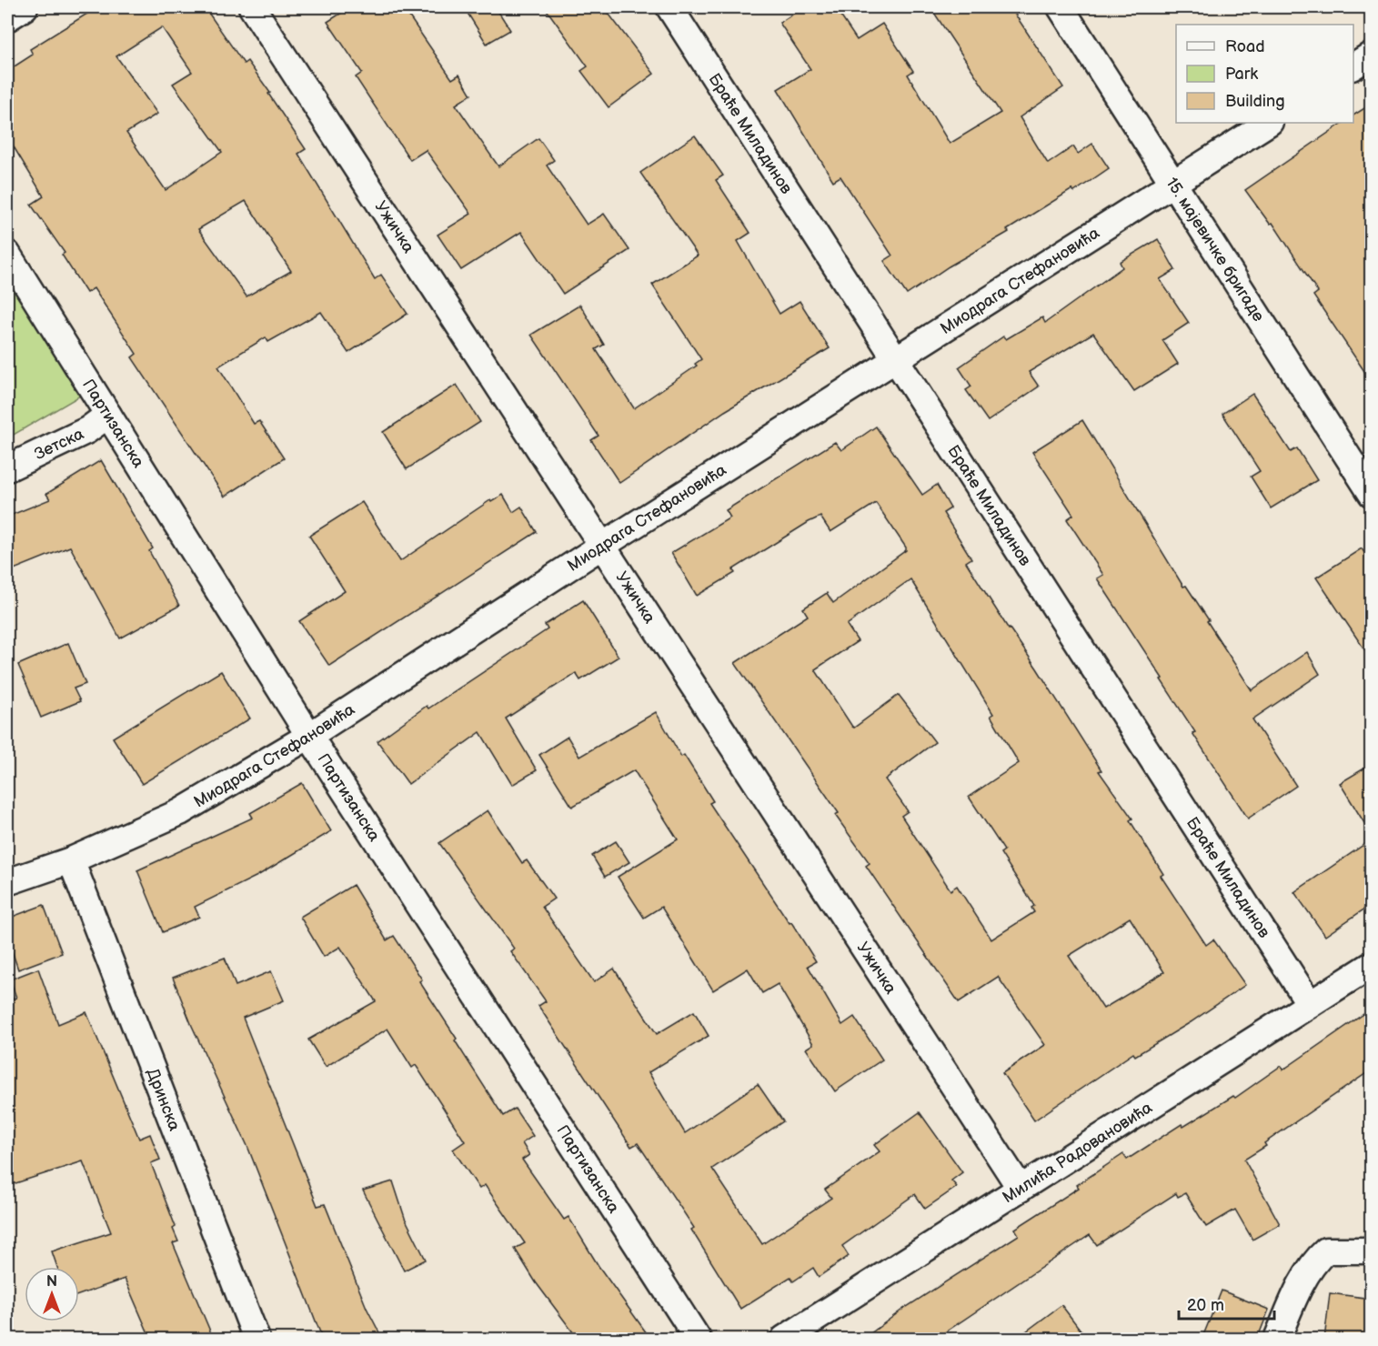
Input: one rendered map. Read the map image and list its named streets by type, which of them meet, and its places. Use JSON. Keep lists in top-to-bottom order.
{
  "streets": {
    "street": [
      "Браће Миладинов",
      "Ужичка",
      "15. мајевичке бригаде",
      "Миодрага Стефановића",
      "Партизанска",
      "Зетска",
      "Дринска",
      "Милића Радовановића"
    ]
  },
  "crossings": [
    ["Браће Миладинов", "Миодрага Стефановића"],
    ["Браће Миладинов", "Милића Радовановића"],
    ["Ужичка", "Миодрага Стефановића"],
    ["Ужичка", "Милића Радовановића"],
    ["15. мајевичке бригаде", "Миодрага Стефановића"],
    ["Миодрага Стефановића", "Партизанска"],
    ["Миодрага Стефановића", "Дринска"],
    ["Партизанска", "Зетска"]
  ],
  "legend": ["Road", "Park", "Building"],
  "scale_bar": "20 m",
  "north": "top"
}
